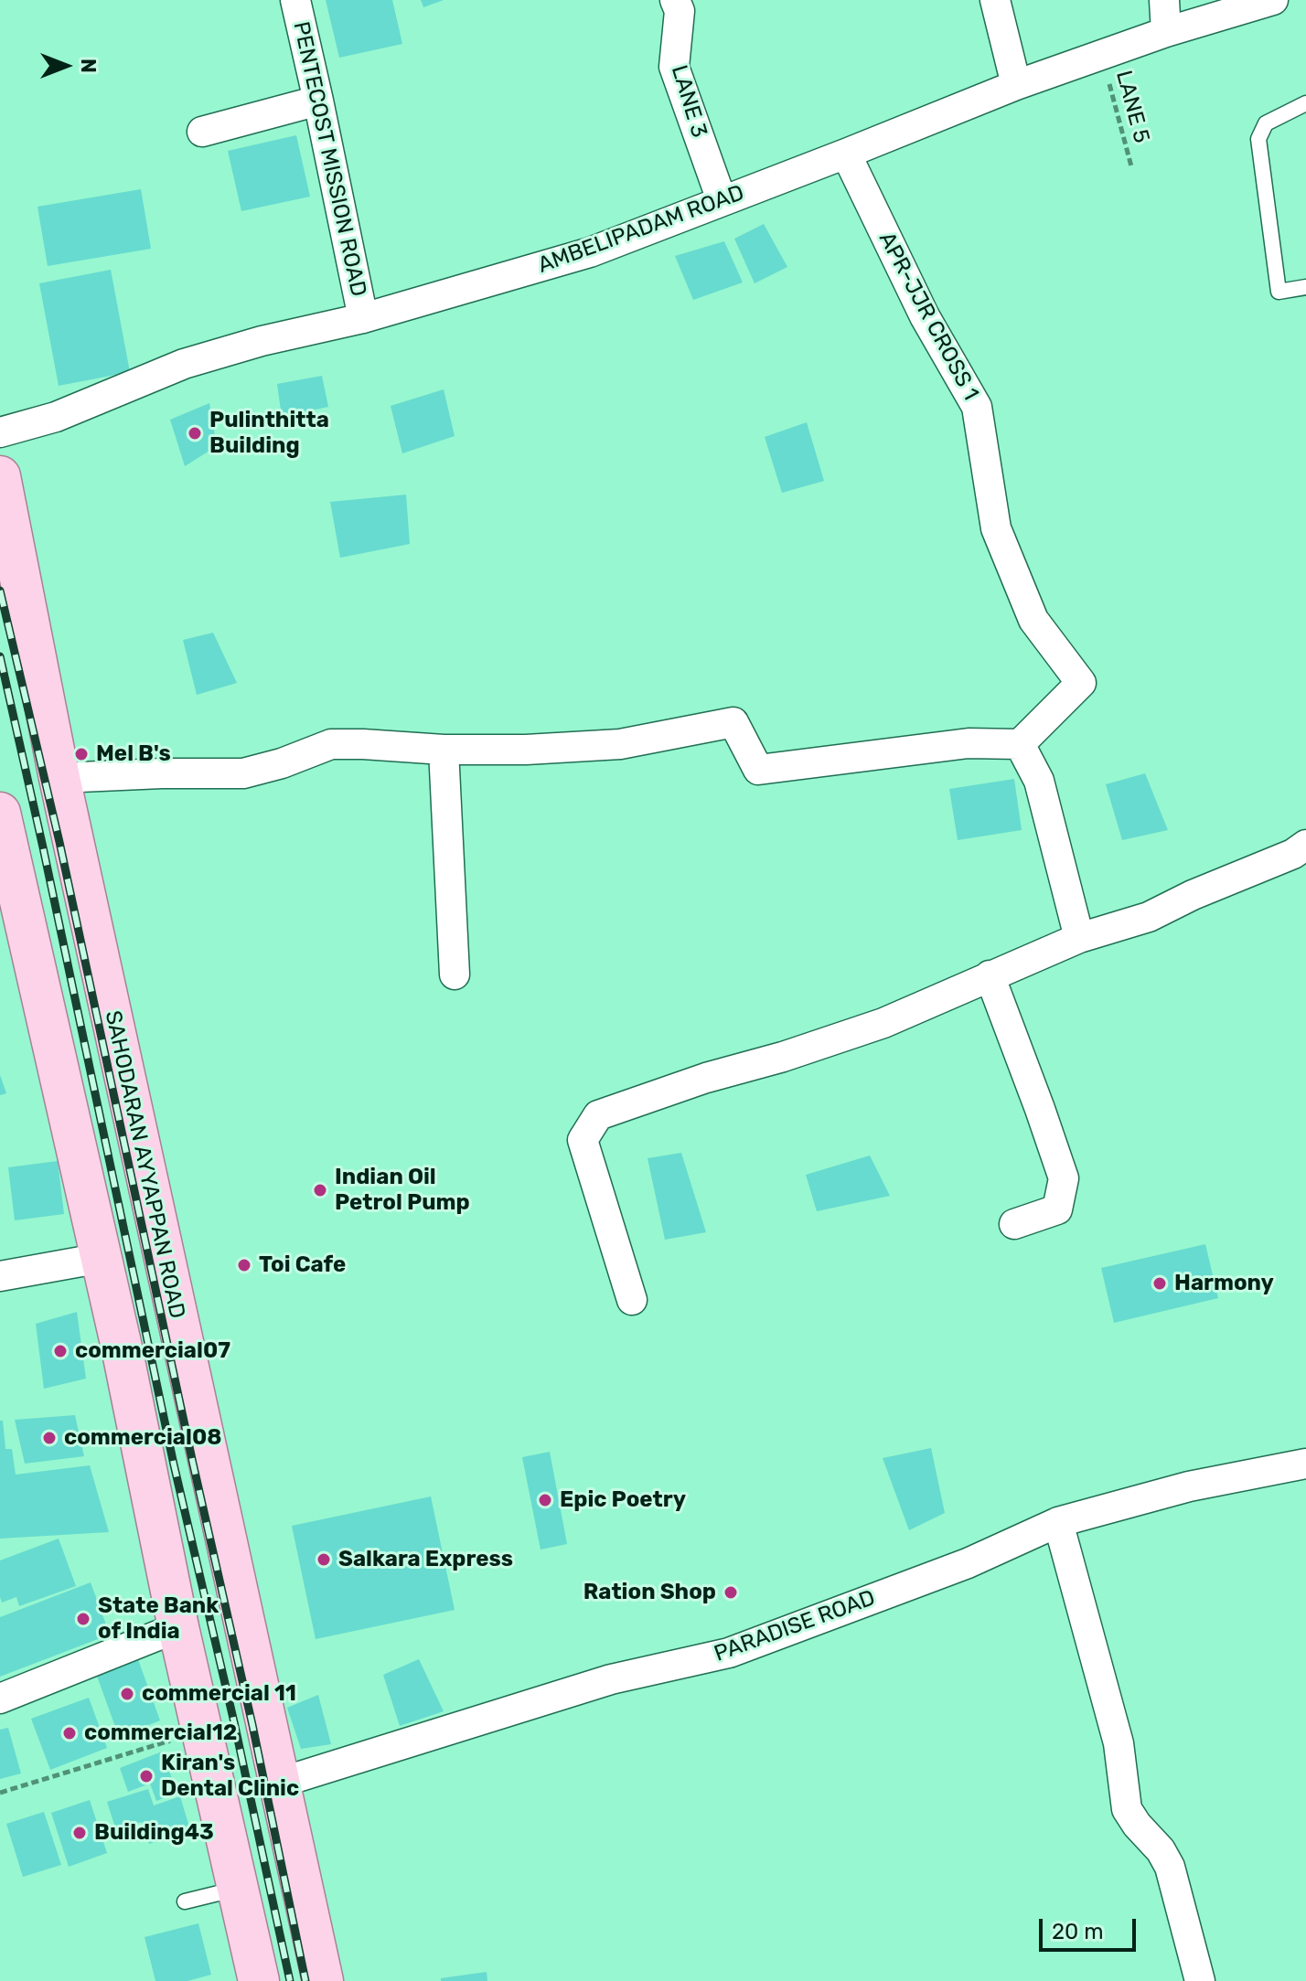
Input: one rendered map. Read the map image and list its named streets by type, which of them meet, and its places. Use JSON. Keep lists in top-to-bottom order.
{
  "streets": {
    "main road": ["SAHODARAN AYYAPPAN ROAD"],
    "street": [
      "LANE 3",
      "PENTECOST MISSION ROAD",
      "AMBELIPADAM ROAD",
      "APR-JJR CROSS 1",
      "PARADISE ROAD"
    ],
    "path": ["LANE 5"]
  },
  "crossings": [
    ["LANE 3", "AMBELIPADAM ROAD"],
    ["LANE 5", "AMBELIPADAM ROAD"],
    ["PENTECOST MISSION ROAD", "AMBELIPADAM ROAD"],
    ["AMBELIPADAM ROAD", "APR-JJR CROSS 1"],
    ["SAHODARAN AYYAPPAN ROAD", "PARADISE ROAD"]
  ],
  "places": [
    "Pulinthitta Building",
    "Mel B's",
    "Indian Oil Petrol Pump",
    "Toi Cafe",
    "Harmony",
    "commercial07",
    "commercial08",
    "Epic Poetry",
    "Salkara Express",
    "Ration Shop",
    "State Bank of India",
    "commercial 11",
    "commercial12",
    "Kiran's Dental Clinic",
    "Building43"
  ],
  "scale_bar": "20 m",
  "north": "right"
}
